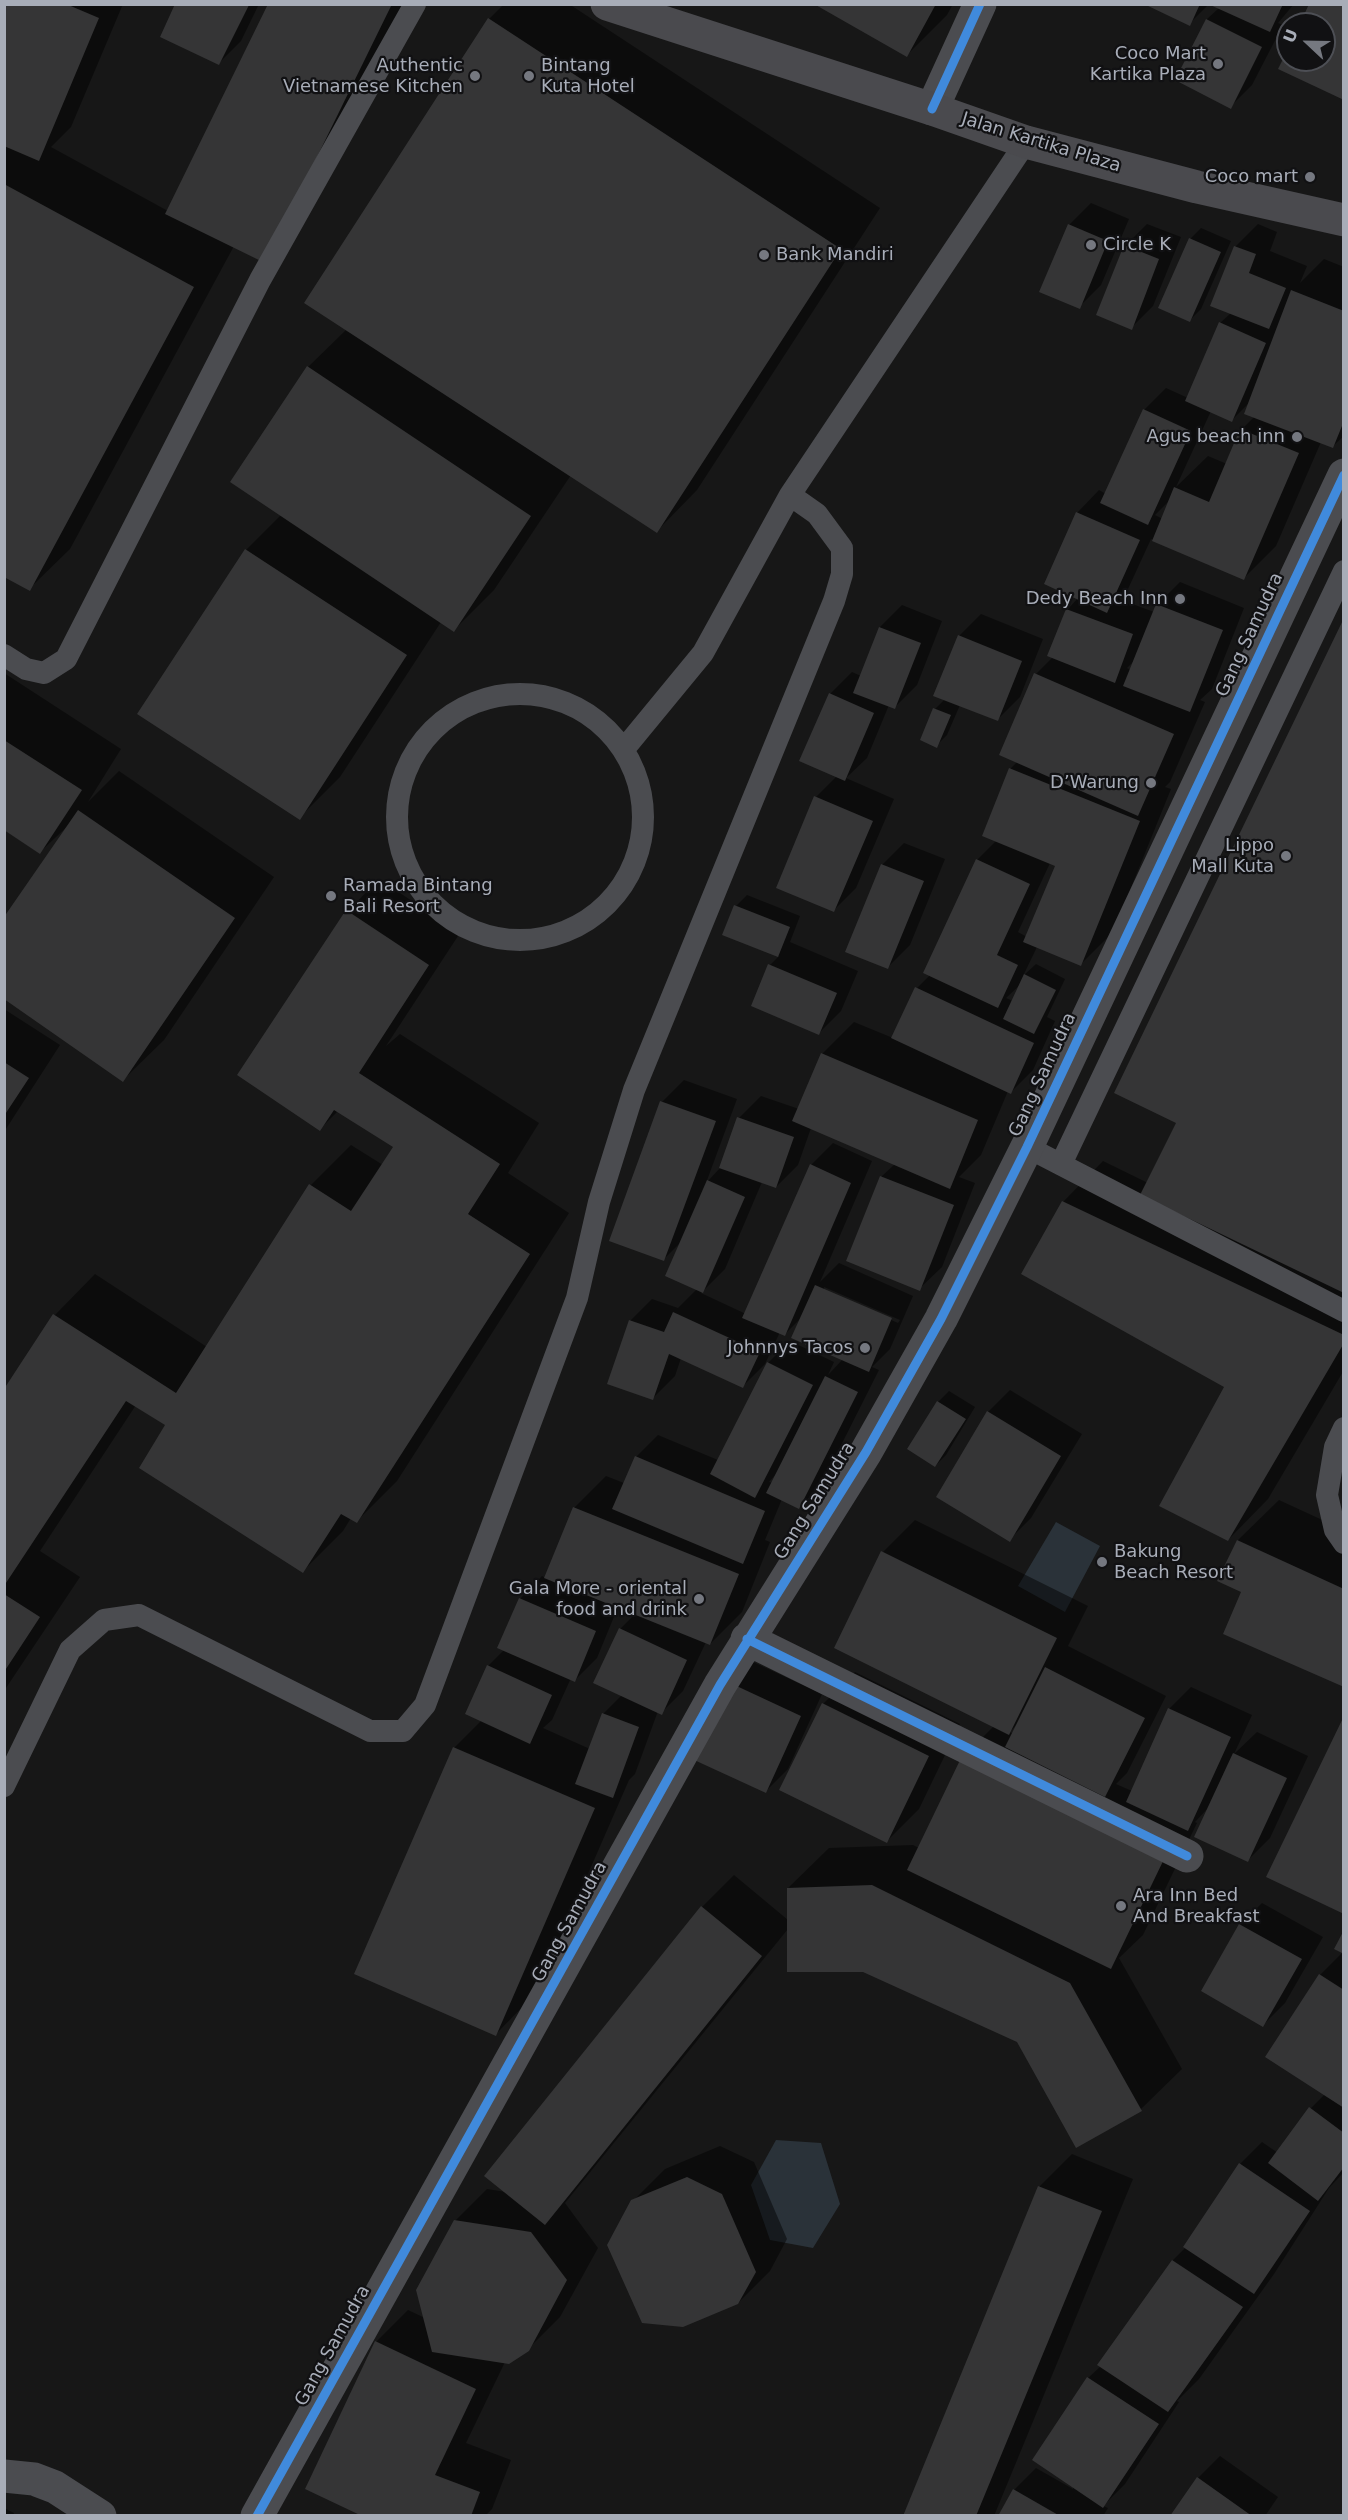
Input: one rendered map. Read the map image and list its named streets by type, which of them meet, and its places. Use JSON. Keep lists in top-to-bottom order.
{
  "streets": {
    "main road": ["Jalan Kartika Plaza"],
    "street": ["Gang Samudra"]
  },
  "places": [
    "Coco Mart Kartika Plaza",
    "Authentic Vietnamese Kitchen",
    "Bintang Kuta Hotel",
    "Coco mart",
    "Circle K",
    "Bank Mandiri",
    "Agus beach inn",
    "Dedy Beach Inn",
    "D’Warung",
    "Lippo Mall Kuta",
    "Ramada Bintang Bali Resort",
    "Johnnys Tacos",
    "Bakung Beach Resort",
    "Gala More - oriental food and drink",
    "Ara Inn Bed And Breakfast"
  ],
  "north": "left"
}
